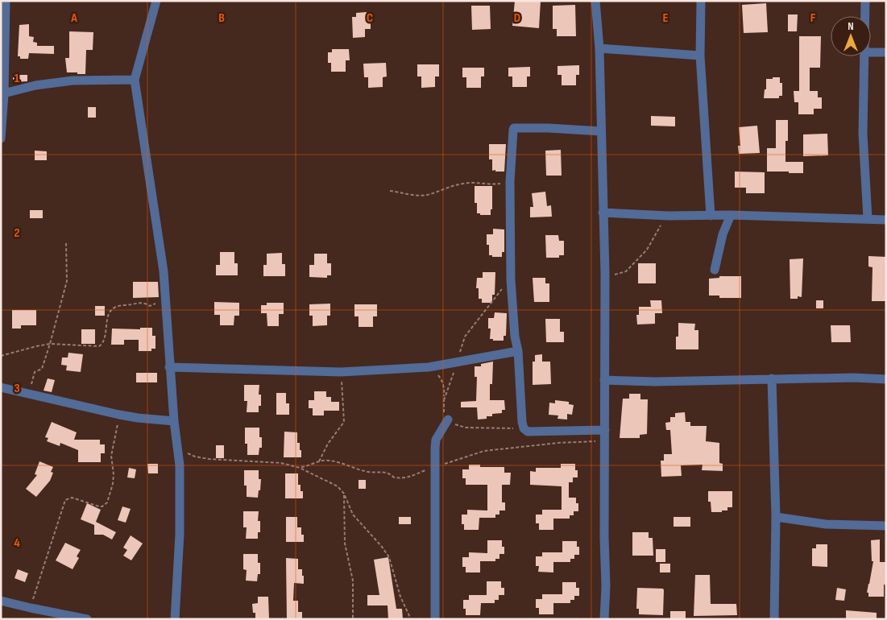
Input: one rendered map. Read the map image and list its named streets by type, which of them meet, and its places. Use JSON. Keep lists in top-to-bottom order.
{
  "north": "top",
  "grid": {
    "columns": [
      "A",
      "B",
      "C",
      "D",
      "E",
      "F"
    ],
    "rows": [
      "1",
      "2",
      "3",
      "4"
    ]
  }
}
